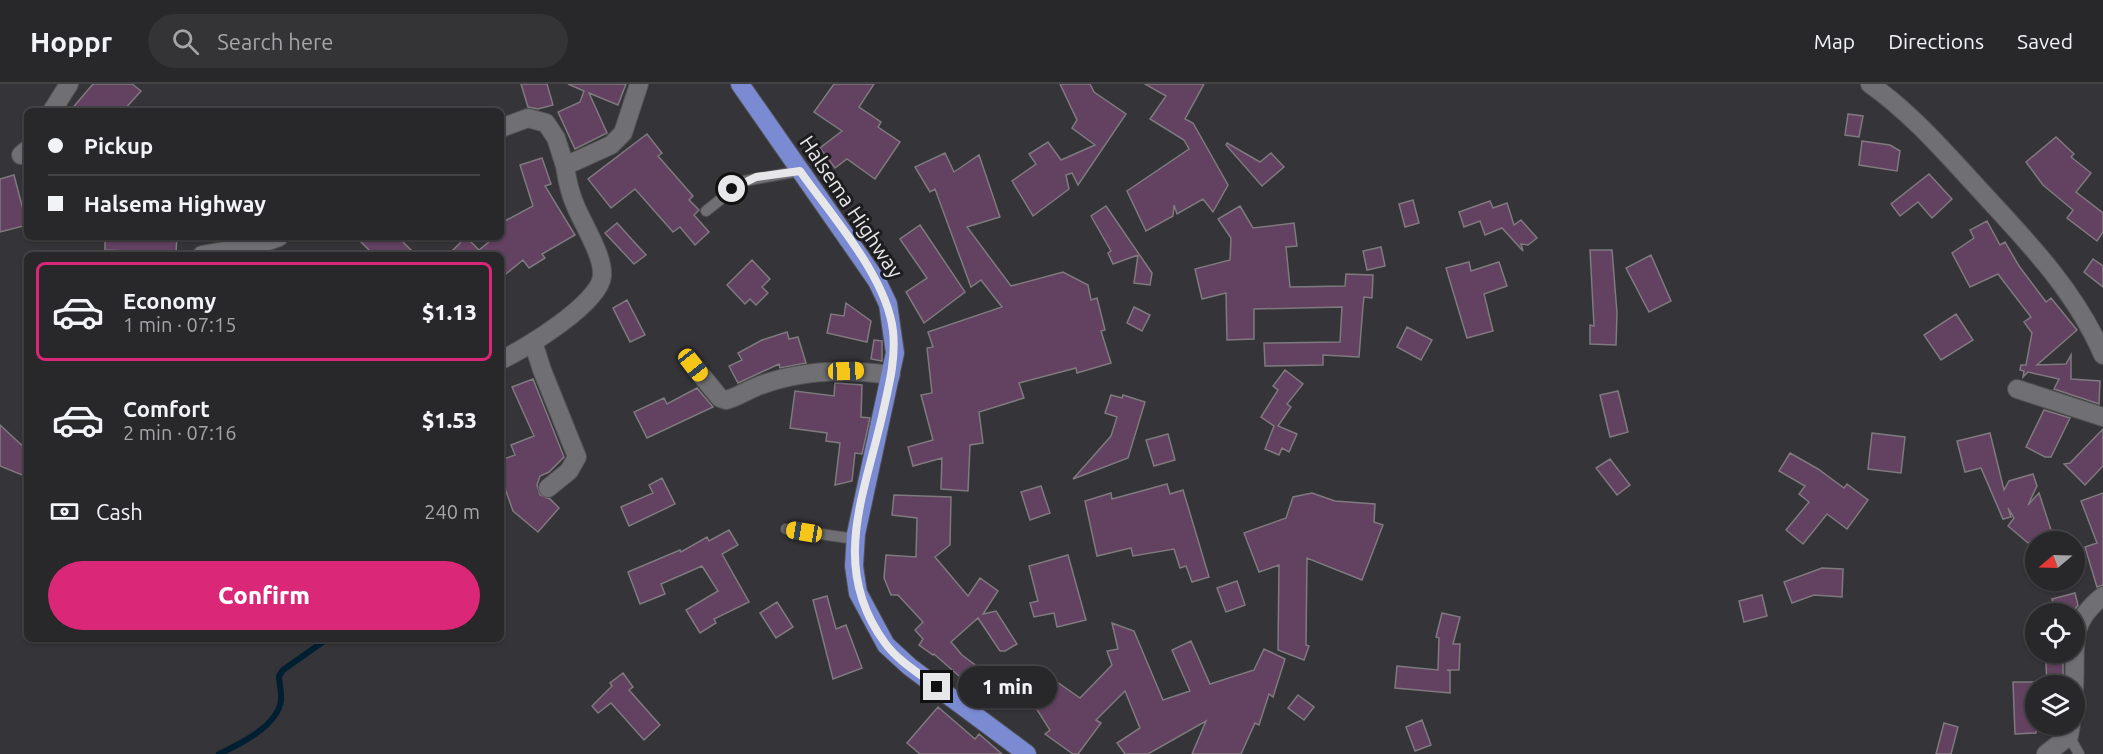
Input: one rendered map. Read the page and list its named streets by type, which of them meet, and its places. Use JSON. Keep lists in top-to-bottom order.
{
  "streets": {
    "highway": ["Halsema Highway"]
  },
  "north": "left",
  "page": {
    "header": "Hoppr",
    "search": "Search here",
    "nav": ["Map", "Directions", "Saved"],
    "banner": ["Pickup", "Halsema Highway"],
    "list": [
      {
        "name": "Economy",
        "note": "1 min · 07:15",
        "value": "$1.13"
      },
      {
        "name": "Comfort",
        "note": "2 min · 07:16",
        "value": "$1.53"
      }
    ],
    "pay": ["Cash", "240 m"],
    "buttons": "Confirm",
    "bubble": "1 min"
  }
}
